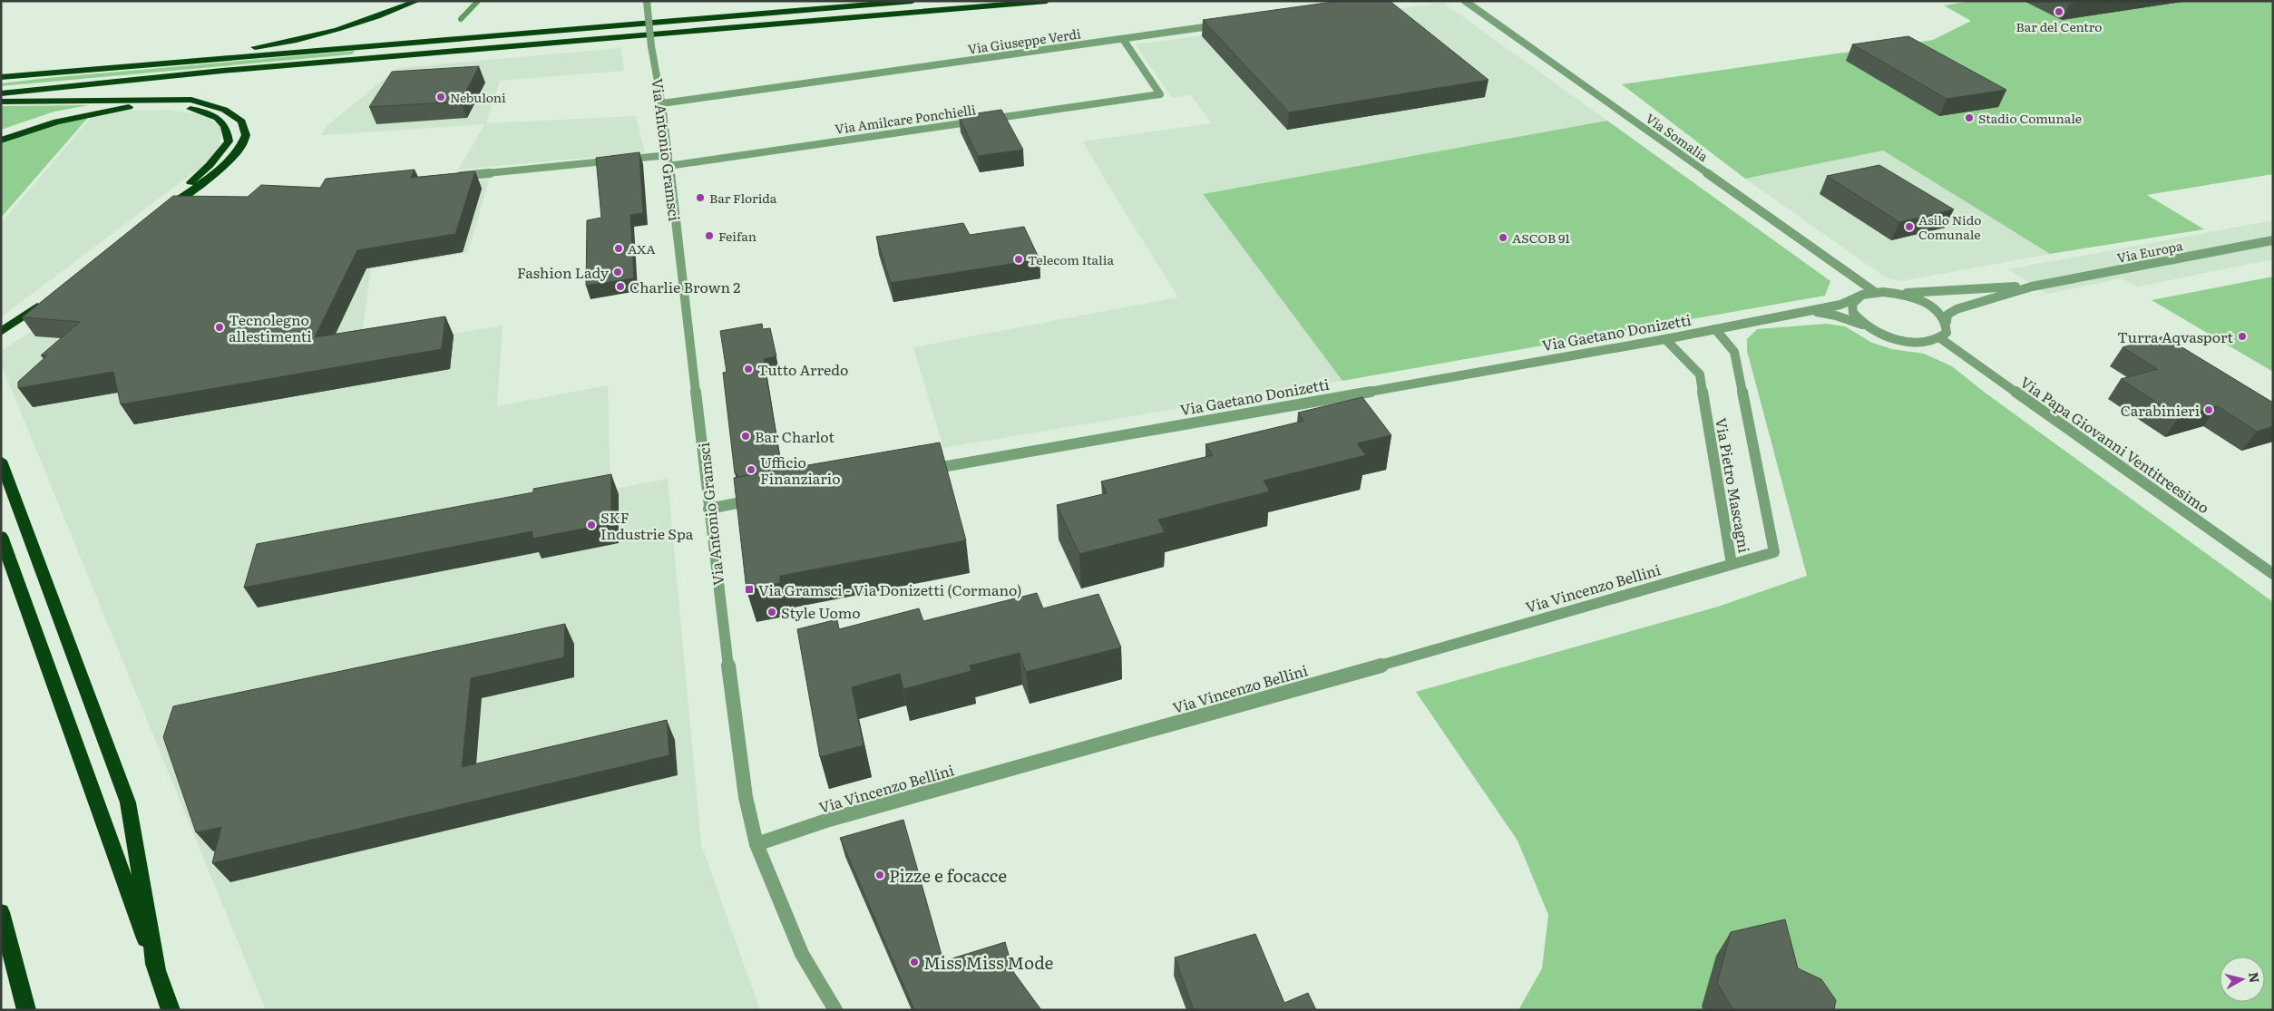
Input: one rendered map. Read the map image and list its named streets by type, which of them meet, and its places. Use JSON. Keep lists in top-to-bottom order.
{
  "streets": {
    "street": [
      "Via Giuseppe Verdi",
      "Via Amilcare Ponchielli",
      "Via Somalia",
      "Via Antonio Gramsci",
      "Via Europa",
      "Via Gaetano Donizetti",
      "Via Papa Giovanni Ventitreesimo",
      "Via Pietro Mascagni",
      "Via Vincenzo Bellini"
    ]
  },
  "crossings": [
    ["Via Giuseppe Verdi", "Via Amilcare Ponchielli"],
    ["Via Giuseppe Verdi", "Via Antonio Gramsci"],
    ["Via Amilcare Ponchielli", "Via Antonio Gramsci"],
    ["Via Somalia", "Via Gaetano Donizetti"],
    ["Via Antonio Gramsci", "Via Vincenzo Bellini"],
    ["Via Gaetano Donizetti", "Via Papa Giovanni Ventitreesimo"],
    ["Via Gaetano Donizetti", "Via Pietro Mascagni"],
    ["Via Pietro Mascagni", "Via Vincenzo Bellini"]
  ],
  "places": {
    "other": [
      "Bar del Centro",
      "Nebuloni",
      "Stadio Comunale",
      "Bar Florida",
      "Asilo Nido Comunale",
      "Feifan",
      "ASCOB 91",
      "AXA",
      "Telecom Italia",
      "Fashion Lady",
      "Charlie Brown 2",
      "Tecnolegno allestimenti",
      "Turra Aqvasport",
      "Tutto Arredo",
      "Carabinieri",
      "Bar Charlot",
      "Ufficio Finanziario",
      "SKF Industrie Spa",
      "Style Uomo",
      "Pizze e focacce",
      "Miss Miss Mode"
    ],
    "transit": ["Via Gramsci - Via Donizetti (Cormano)"]
  },
  "north": "right"
}
